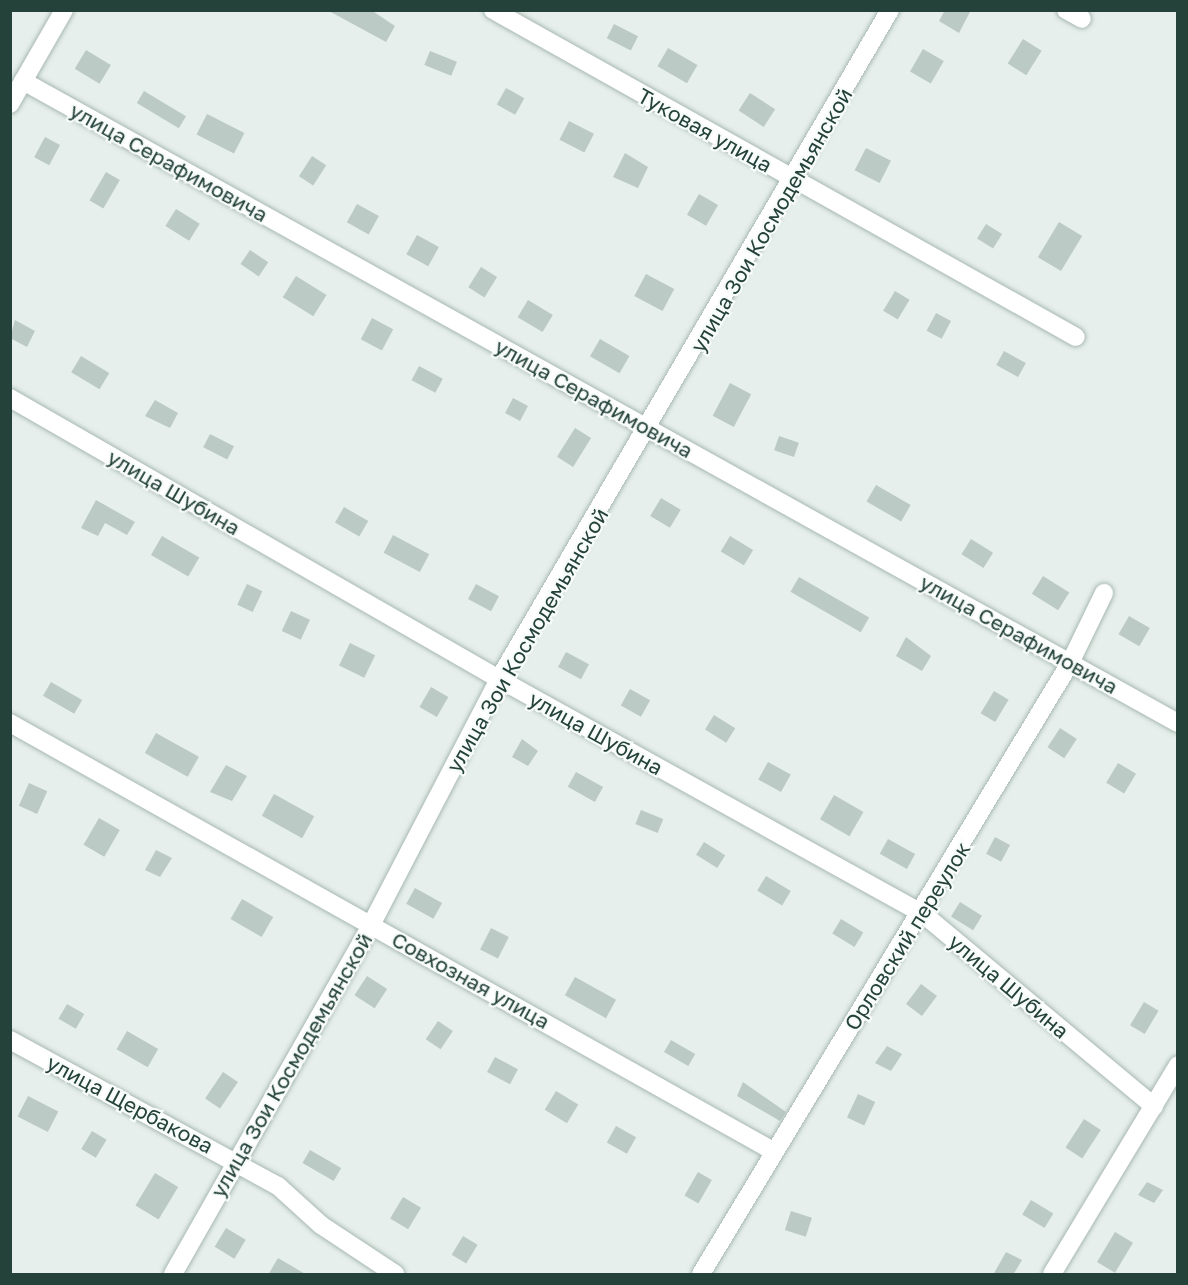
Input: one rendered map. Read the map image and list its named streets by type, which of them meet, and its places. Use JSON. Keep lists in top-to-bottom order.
{
  "streets": {
    "street": [
      "Туковая улица",
      "улица Серафимовича",
      "улица Зои Космодемьянской",
      "улица Шубина",
      "Орловский переулок",
      "Совхозная улица",
      "улица Щербакова"
    ]
  },
  "crossings": [
    ["Туковая улица", "улица Зои Космодемьянской"],
    ["улица Серафимовича", "улица Зои Космодемьянской"],
    ["улица Серафимовича", "Орловский переулок"],
    ["улица Зои Космодемьянской", "улица Шубина"],
    ["улица Зои Космодемьянской", "Совхозная улица"],
    ["улица Зои Космодемьянской", "улица Щербакова"],
    ["улица Шубина", "Орловский переулок"],
    ["Орловский переулок", "Совхозная улица"]
  ]
}
